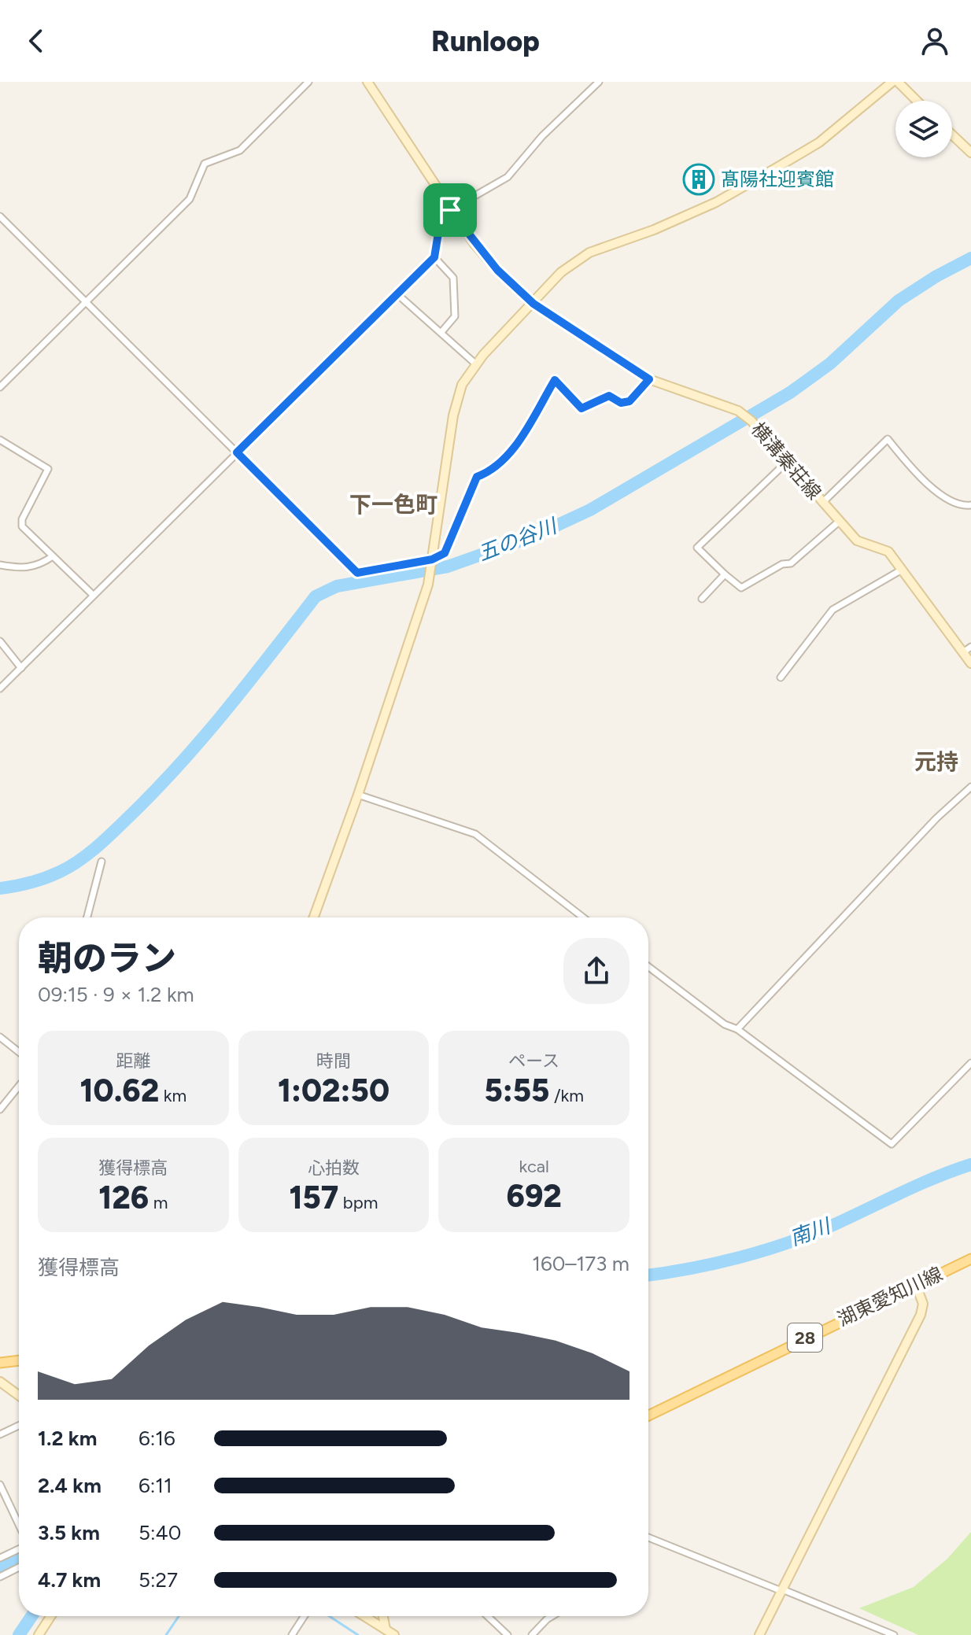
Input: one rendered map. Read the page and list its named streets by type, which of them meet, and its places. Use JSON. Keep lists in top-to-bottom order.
{
  "streets": {
    "main road": ["湖東愛知川線", "28"],
    "street": ["横溝秦荘線"]
  },
  "districts": ["下一色町", "元持"],
  "water": ["五の谷川", "南川"],
  "places": {
    "building": ["髙陽社迎賓館"]
  },
  "page": {
    "header": "Runloop",
    "heading": ["朝のラン", "09:15 · 9 × 1.2 km"],
    "stats": [
      ["距離", "10.62 km"],
      ["時間", "1:02:50"],
      ["ペース", "5:55 /km"],
      ["獲得標高", "126 m"],
      ["心拍数", "157 bpm"],
      ["kcal", "692"]
    ],
    "chart": ["獲得標高", "160–173 m"],
    "list": [
      {
        "name": "1.2 km",
        "note": "6:16"
      },
      {
        "name": "2.4 km",
        "note": "6:11"
      },
      {
        "name": "3.5 km",
        "note": "5:40"
      },
      {
        "name": "4.7 km",
        "note": "5:27"
      }
    ]
  }
}
